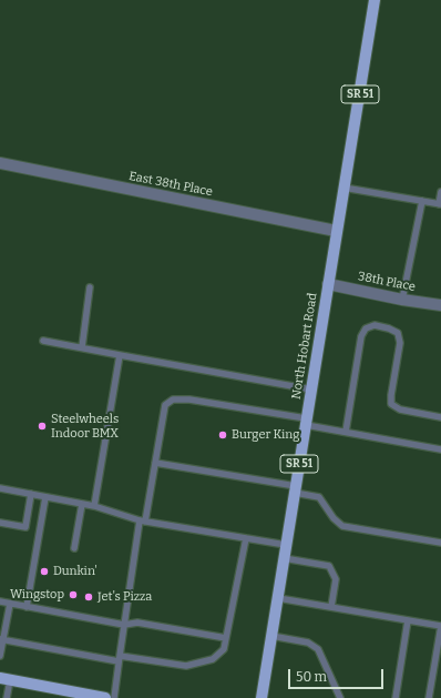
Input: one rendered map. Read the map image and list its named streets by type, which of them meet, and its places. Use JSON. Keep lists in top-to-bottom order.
{
  "streets": {
    "main road": ["SR 51", "North Hobart Road"],
    "street": ["East 38th Place", "38th Place"]
  },
  "crossings": [
    ["East 38th Place", "North Hobart Road"],
    ["38th Place", "North Hobart Road"]
  ],
  "places": [
    "Steelwheels Indoor BMX",
    "Burger King",
    "Dunkin'",
    "Wingstop",
    "Jet's Pizza"
  ],
  "scale_bar": "50 m"
}
